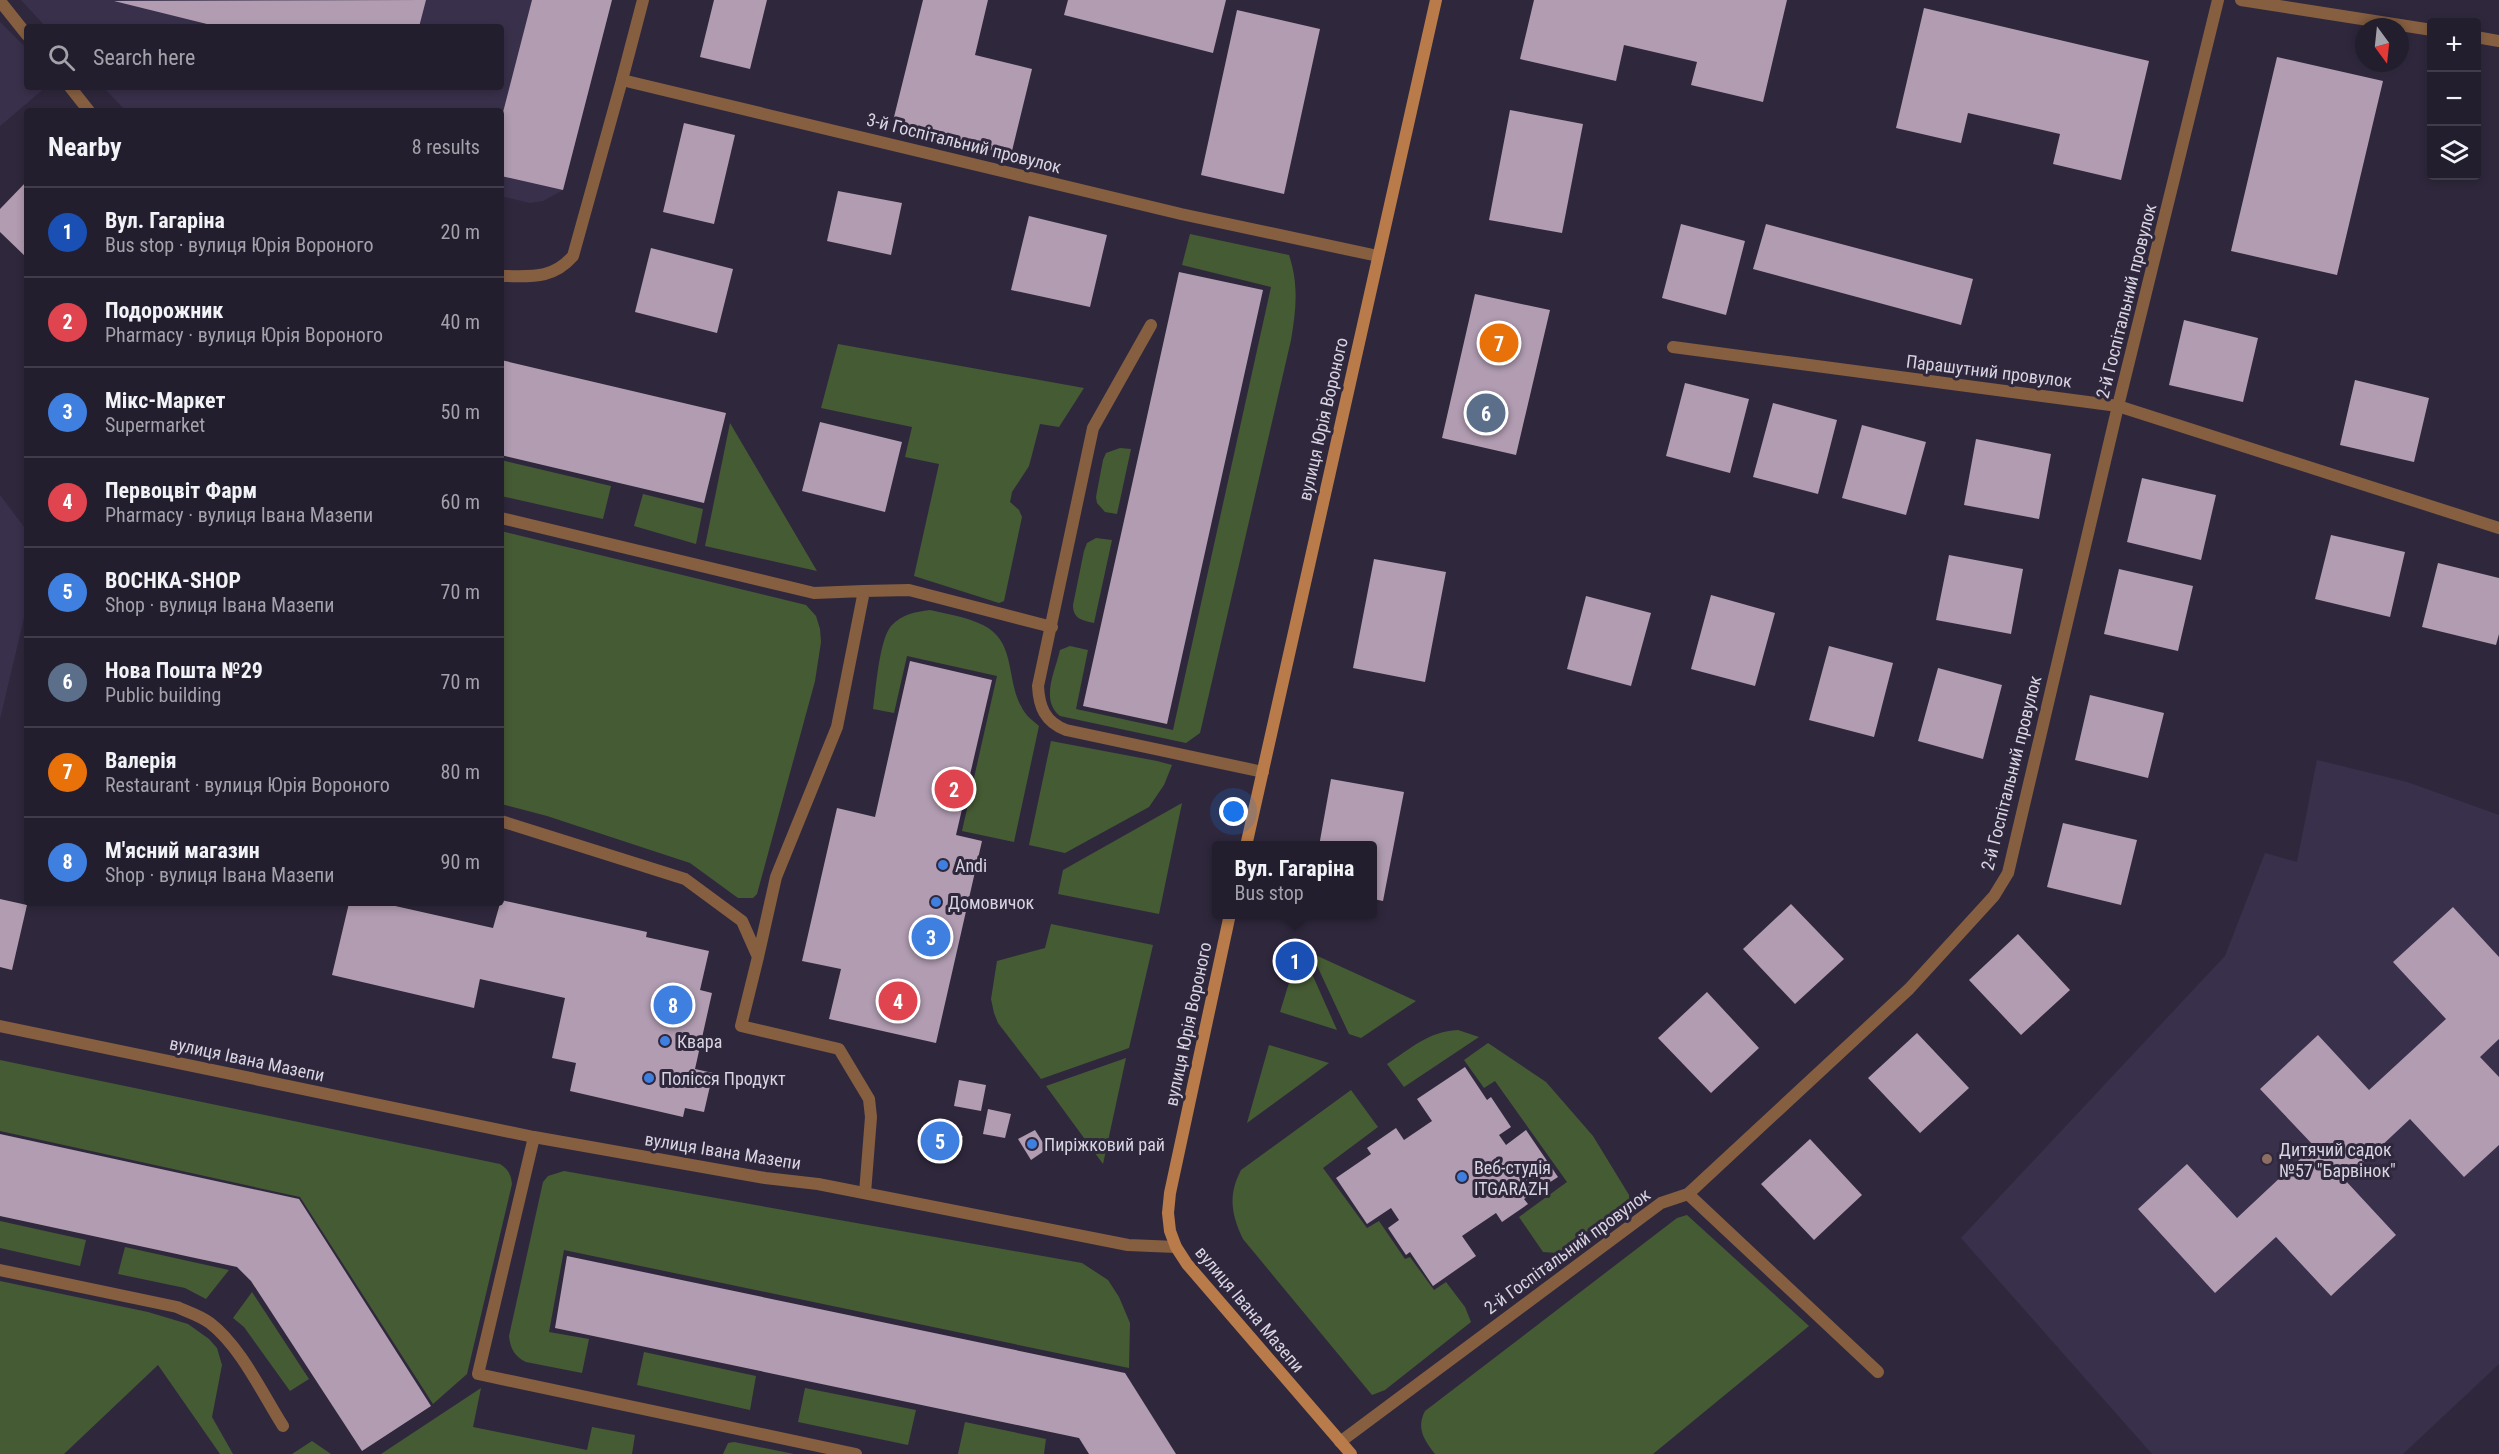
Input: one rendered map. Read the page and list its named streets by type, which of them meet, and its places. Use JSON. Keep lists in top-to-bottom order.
{
  "streets": {
    "main road": ["вулиця Юрія Вороного", "вулиця Івана Мазепи"],
    "street": ["3-й Госпітальний провулок", "2-й Госпітальний провулок", "Парашутний провулок"]
  },
  "crossings": [
    ["3-й Госпітальний провулок", "вулиця Юрія Вороного"],
    ["2-й Госпітальний провулок", "Парашутний провулок"],
    ["2-й Госпітальний провулок", "вулиця Івана Мазепи"],
    ["вулиця Юрія Вороного", "вулиця Івана Мазепи"]
  ],
  "places": [
    "Andi",
    "Домовичок",
    "Квара",
    "Полісся Продукт",
    "Пиріжковий рай",
    "Дитячий садок №57 \"Барвінок\"",
    "Веб-студія ITGARAZH"
  ],
  "north": "bottom",
  "page": {
    "map_buttons": ["+", "−"],
    "search": "Search here",
    "heading": ["Nearby", "8 results"],
    "list": [
      {
        "mark": "1",
        "name": "Вул. Гагаріна",
        "note": "Bus stop · вулиця Юрія Вороного",
        "value": "20 m"
      },
      {
        "mark": "2",
        "name": "Подорожник",
        "note": "Pharmacy · вулиця Юрія Вороного",
        "value": "40 m"
      },
      {
        "mark": "3",
        "name": "Мікс-Маркет",
        "note": "Supermarket",
        "value": "50 m"
      },
      {
        "mark": "4",
        "name": "Первоцвіт Фарм",
        "note": "Pharmacy · вулиця Івана Мазепи",
        "value": "60 m"
      },
      {
        "mark": "5",
        "name": "BOCHKA-SHOP",
        "note": "Shop · вулиця Івана Мазепи",
        "value": "70 m"
      },
      {
        "mark": "6",
        "name": "Нова Пошта №29",
        "note": "Public building",
        "value": "70 m"
      },
      {
        "mark": "7",
        "name": "Валерія",
        "note": "Restaurant · вулиця Юрія Вороного",
        "value": "80 m"
      },
      {
        "mark": "8",
        "name": "М'ясний магазин",
        "note": "Shop · вулиця Івана Мазепи",
        "value": "90 m"
      }
    ],
    "pins": [
      "7",
      "6",
      "2",
      "3",
      "1",
      "4",
      "8",
      "5"
    ],
    "popup": ["Вул. Гагаріна", "Bus stop"]
  }
}
